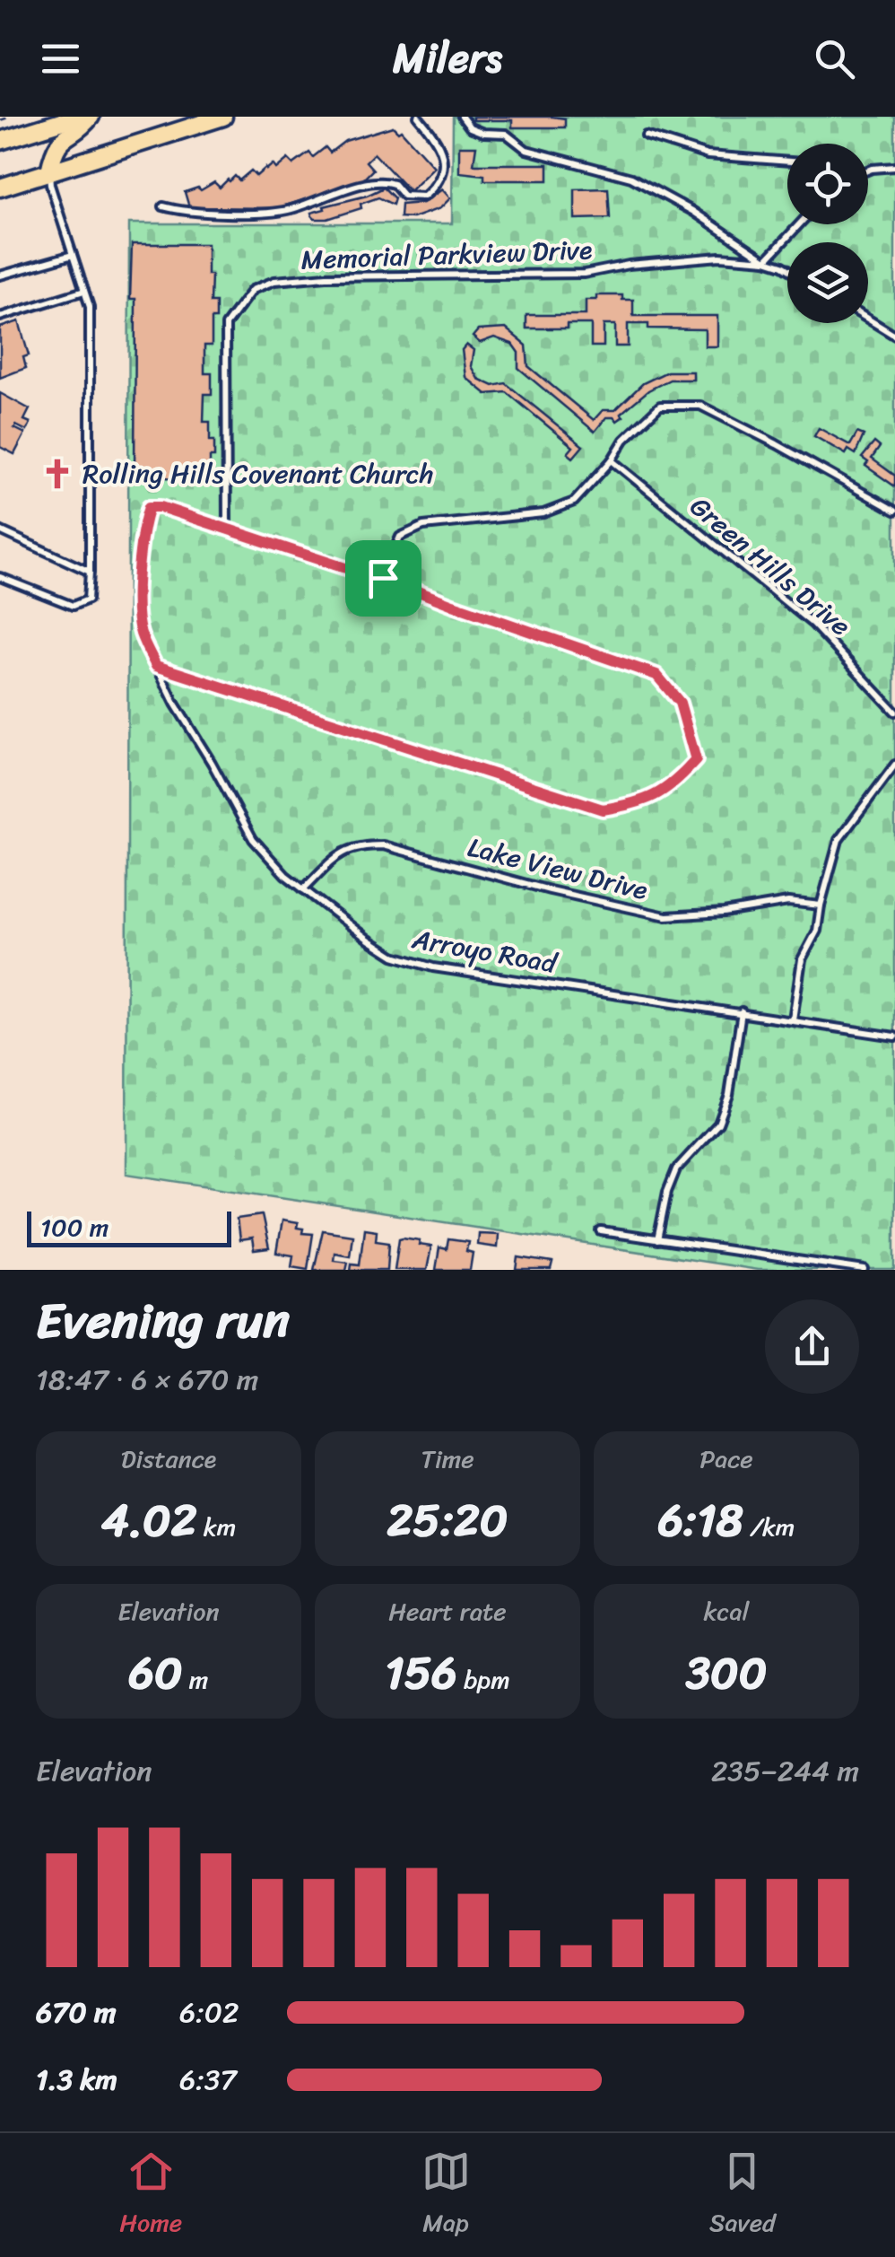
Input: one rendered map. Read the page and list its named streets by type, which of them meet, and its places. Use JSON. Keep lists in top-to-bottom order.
{
  "streets": {
    "lane": [
      "Memorial Parkview Drive",
      "Green Hills Drive",
      "Lake View Drive",
      "Arroyo Road"
    ]
  },
  "crossings": [
    ["Memorial Parkview Drive", "Arroyo Road"],
    ["Lake View Drive", "Arroyo Road"]
  ],
  "places": {
    "church": ["Rolling Hills Covenant Church"]
  },
  "scale_bar": "100 m",
  "page": {
    "header": "Milers",
    "scale": "100 m",
    "heading": ["Evening run", "18:47 · 6 × 670 m"],
    "stats": [
      ["Distance", "4.02 km"],
      ["Time", "25:20"],
      ["Pace", "6:18 /km"],
      ["Elevation", "60 m"],
      ["Heart rate", "156 bpm"],
      ["kcal", "300"]
    ],
    "chart": ["Elevation", "235–244 m"],
    "list": [
      {
        "name": "670 m",
        "note": "6:02"
      },
      {
        "name": "1.3 km",
        "note": "6:37"
      }
    ],
    "tabs": ["Home", "Map", "Saved"]
  }
}
